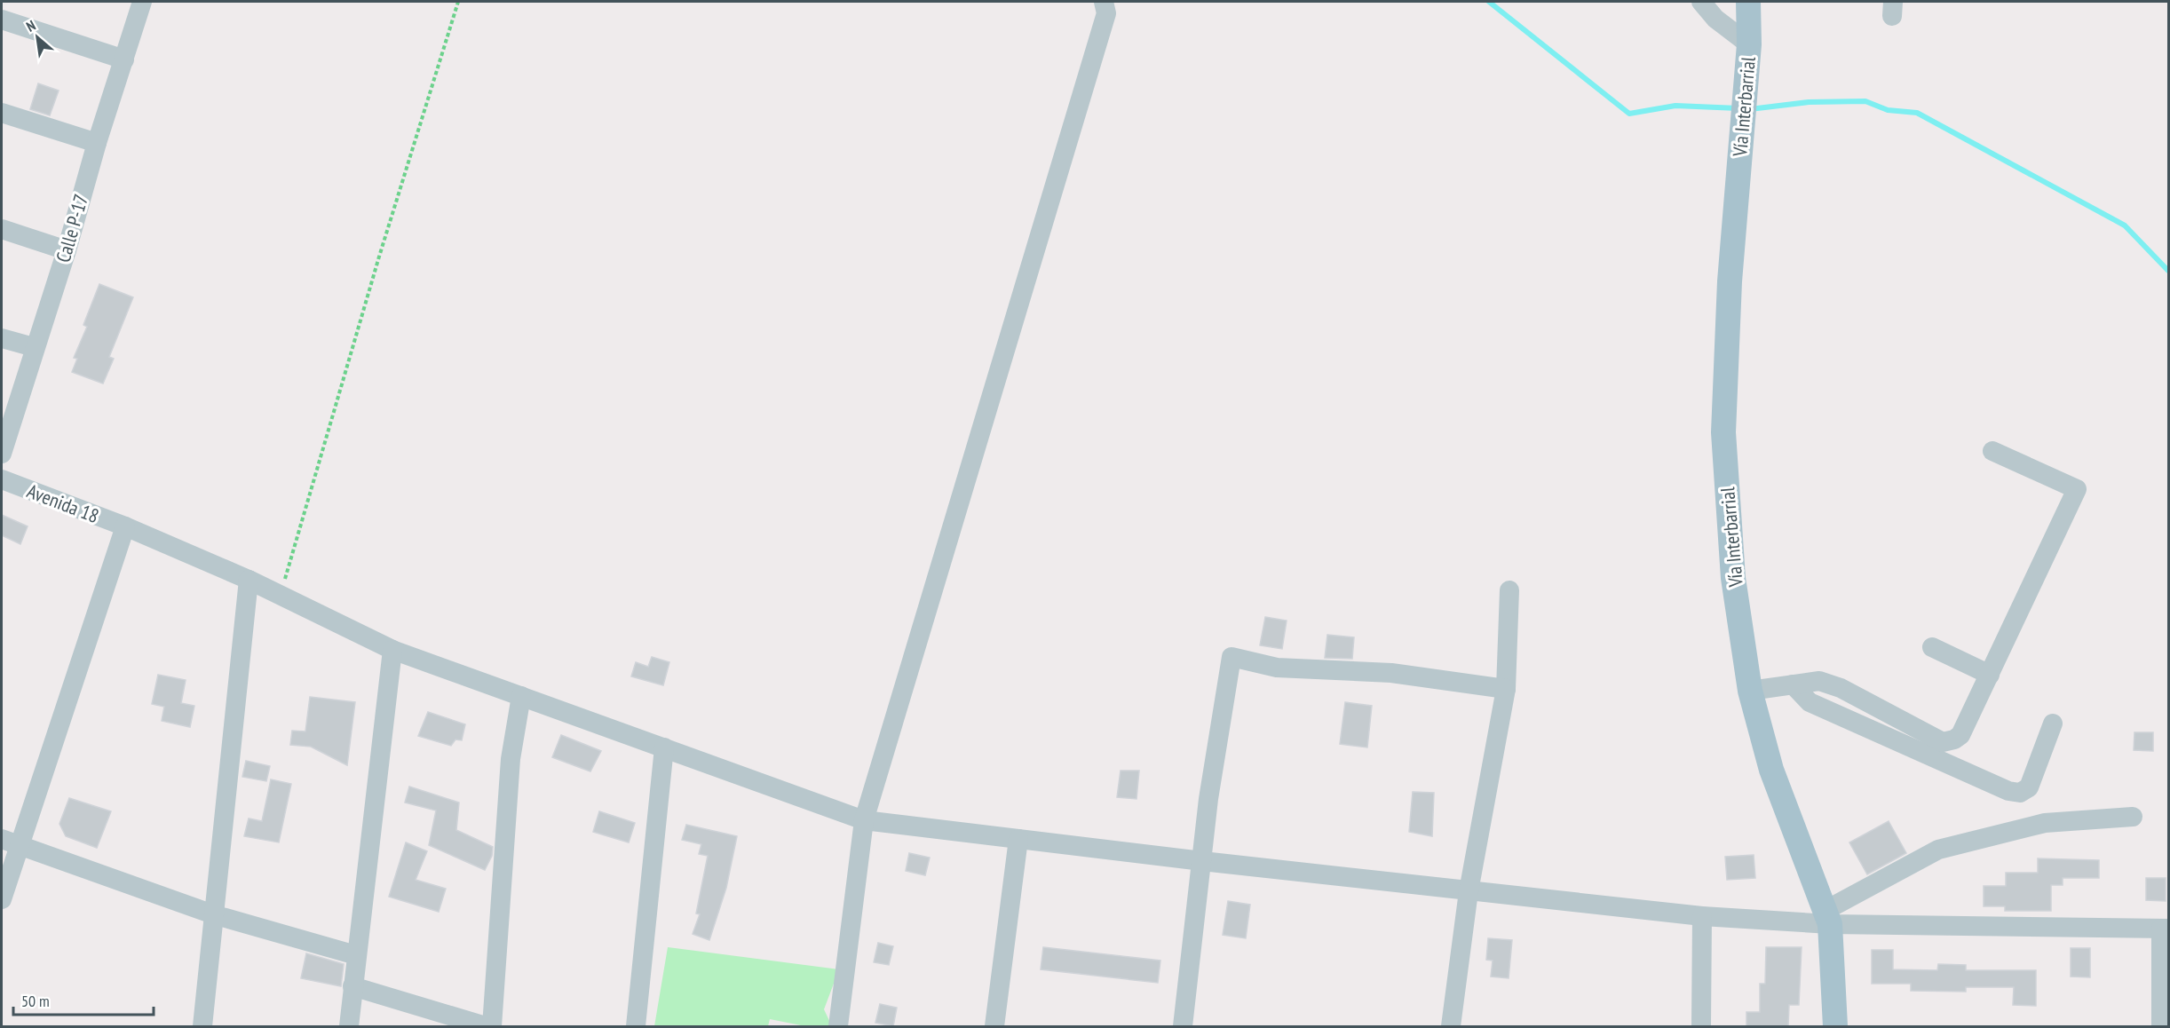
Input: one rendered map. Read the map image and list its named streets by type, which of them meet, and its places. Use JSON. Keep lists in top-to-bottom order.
{
  "streets": {
    "main road": ["Vía Interbarrial"],
    "street": ["Calle P-17", "Avenida 18"]
  },
  "crossings": [
    ["Vía Interbarrial", "Avenida 18"]
  ],
  "scale_bar": "50 m",
  "north": "top left"
}
